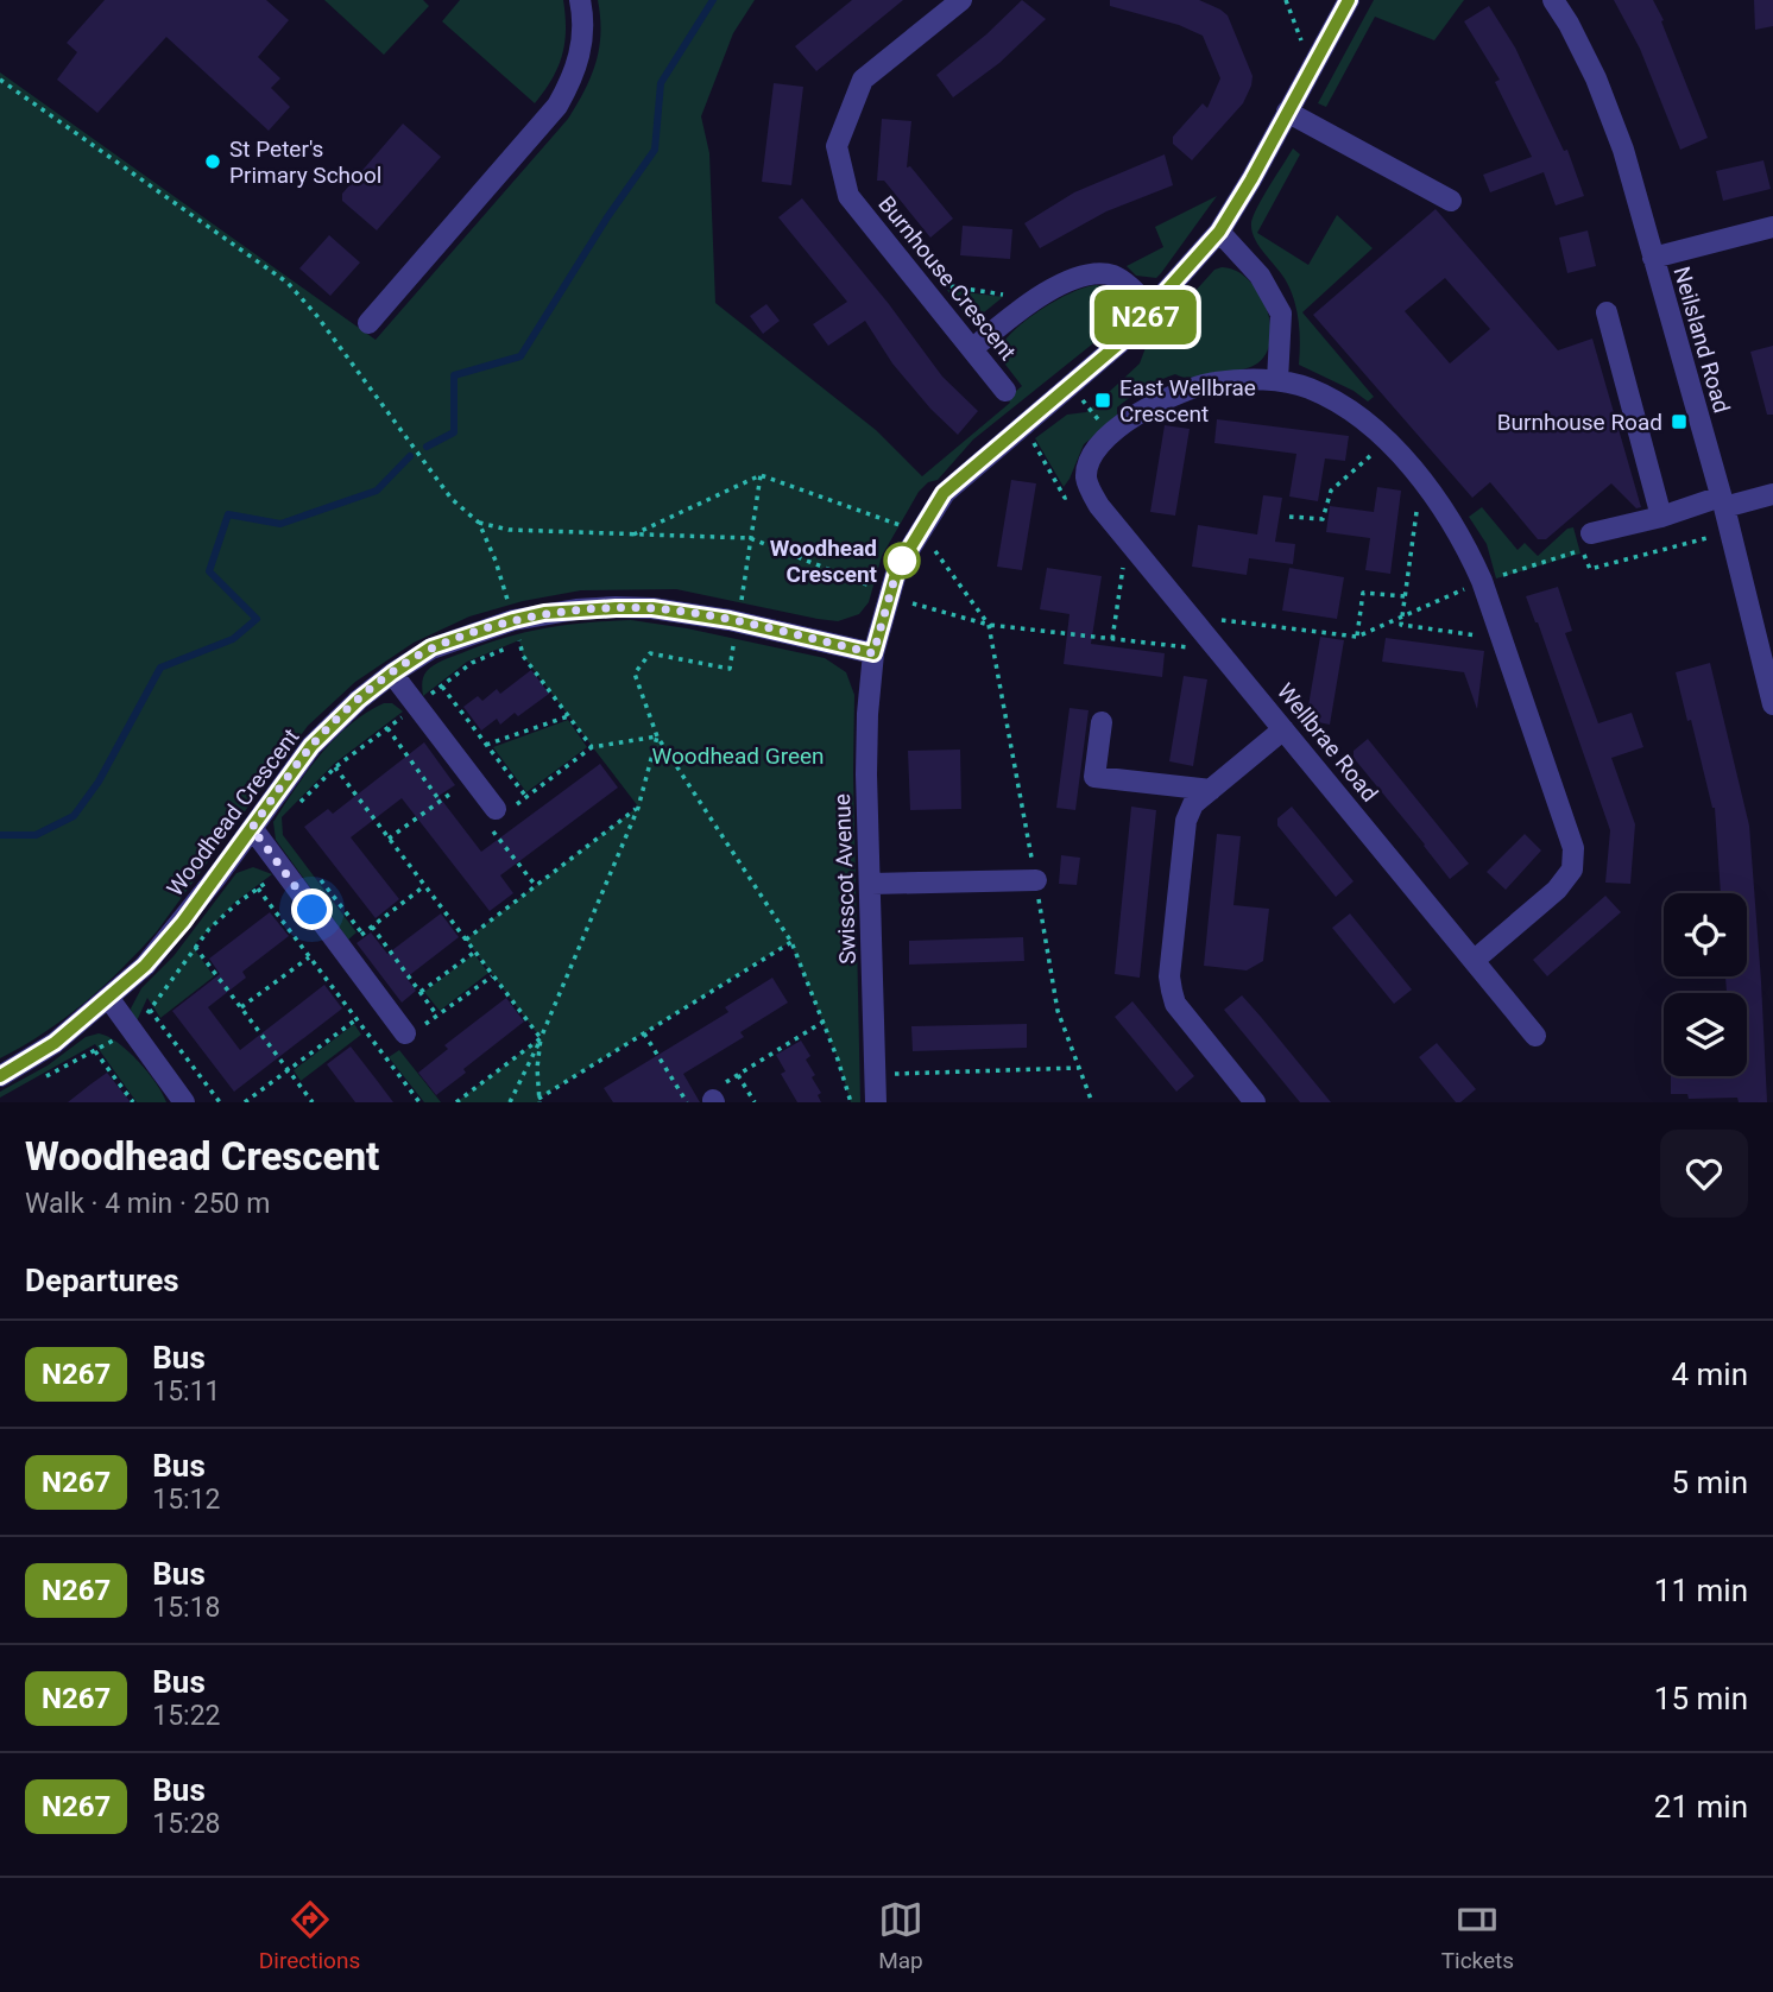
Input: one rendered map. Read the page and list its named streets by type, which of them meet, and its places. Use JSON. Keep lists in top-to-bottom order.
{
  "streets": {
    "street": [
      "Burnhouse Crescent",
      "Neilsland Road",
      "Wellbrae Road",
      "Woodhead Crescent",
      "Swisscot Avenue"
    ]
  },
  "crossings": [
    ["Woodhead Crescent", "Swisscot Avenue"]
  ],
  "parks": ["Woodhead Green"],
  "places": {
    "other": ["St Peter's Primary School", "Woodhead Crescent"],
    "transit": ["East Wellbrae Crescent", "Burnhouse Road"]
  },
  "lines": ["bus line N267"],
  "page": {
    "on_map": "N267",
    "heading": [
      ["Woodhead Crescent", "Walk · 4 min · 250 m"],
      "Departures"
    ],
    "list": [
      {
        "mark": "N267",
        "name": "Bus",
        "note": "15:11",
        "value": "4 min"
      },
      {
        "mark": "N267",
        "name": "Bus",
        "note": "15:12",
        "value": "5 min"
      },
      {
        "mark": "N267",
        "name": "Bus",
        "note": "15:18",
        "value": "11 min"
      },
      {
        "mark": "N267",
        "name": "Bus",
        "note": "15:22",
        "value": "15 min"
      },
      {
        "mark": "N267",
        "name": "Bus",
        "note": "15:28",
        "value": "21 min"
      }
    ],
    "tabs": ["Directions", "Map", "Tickets"]
  }
}
